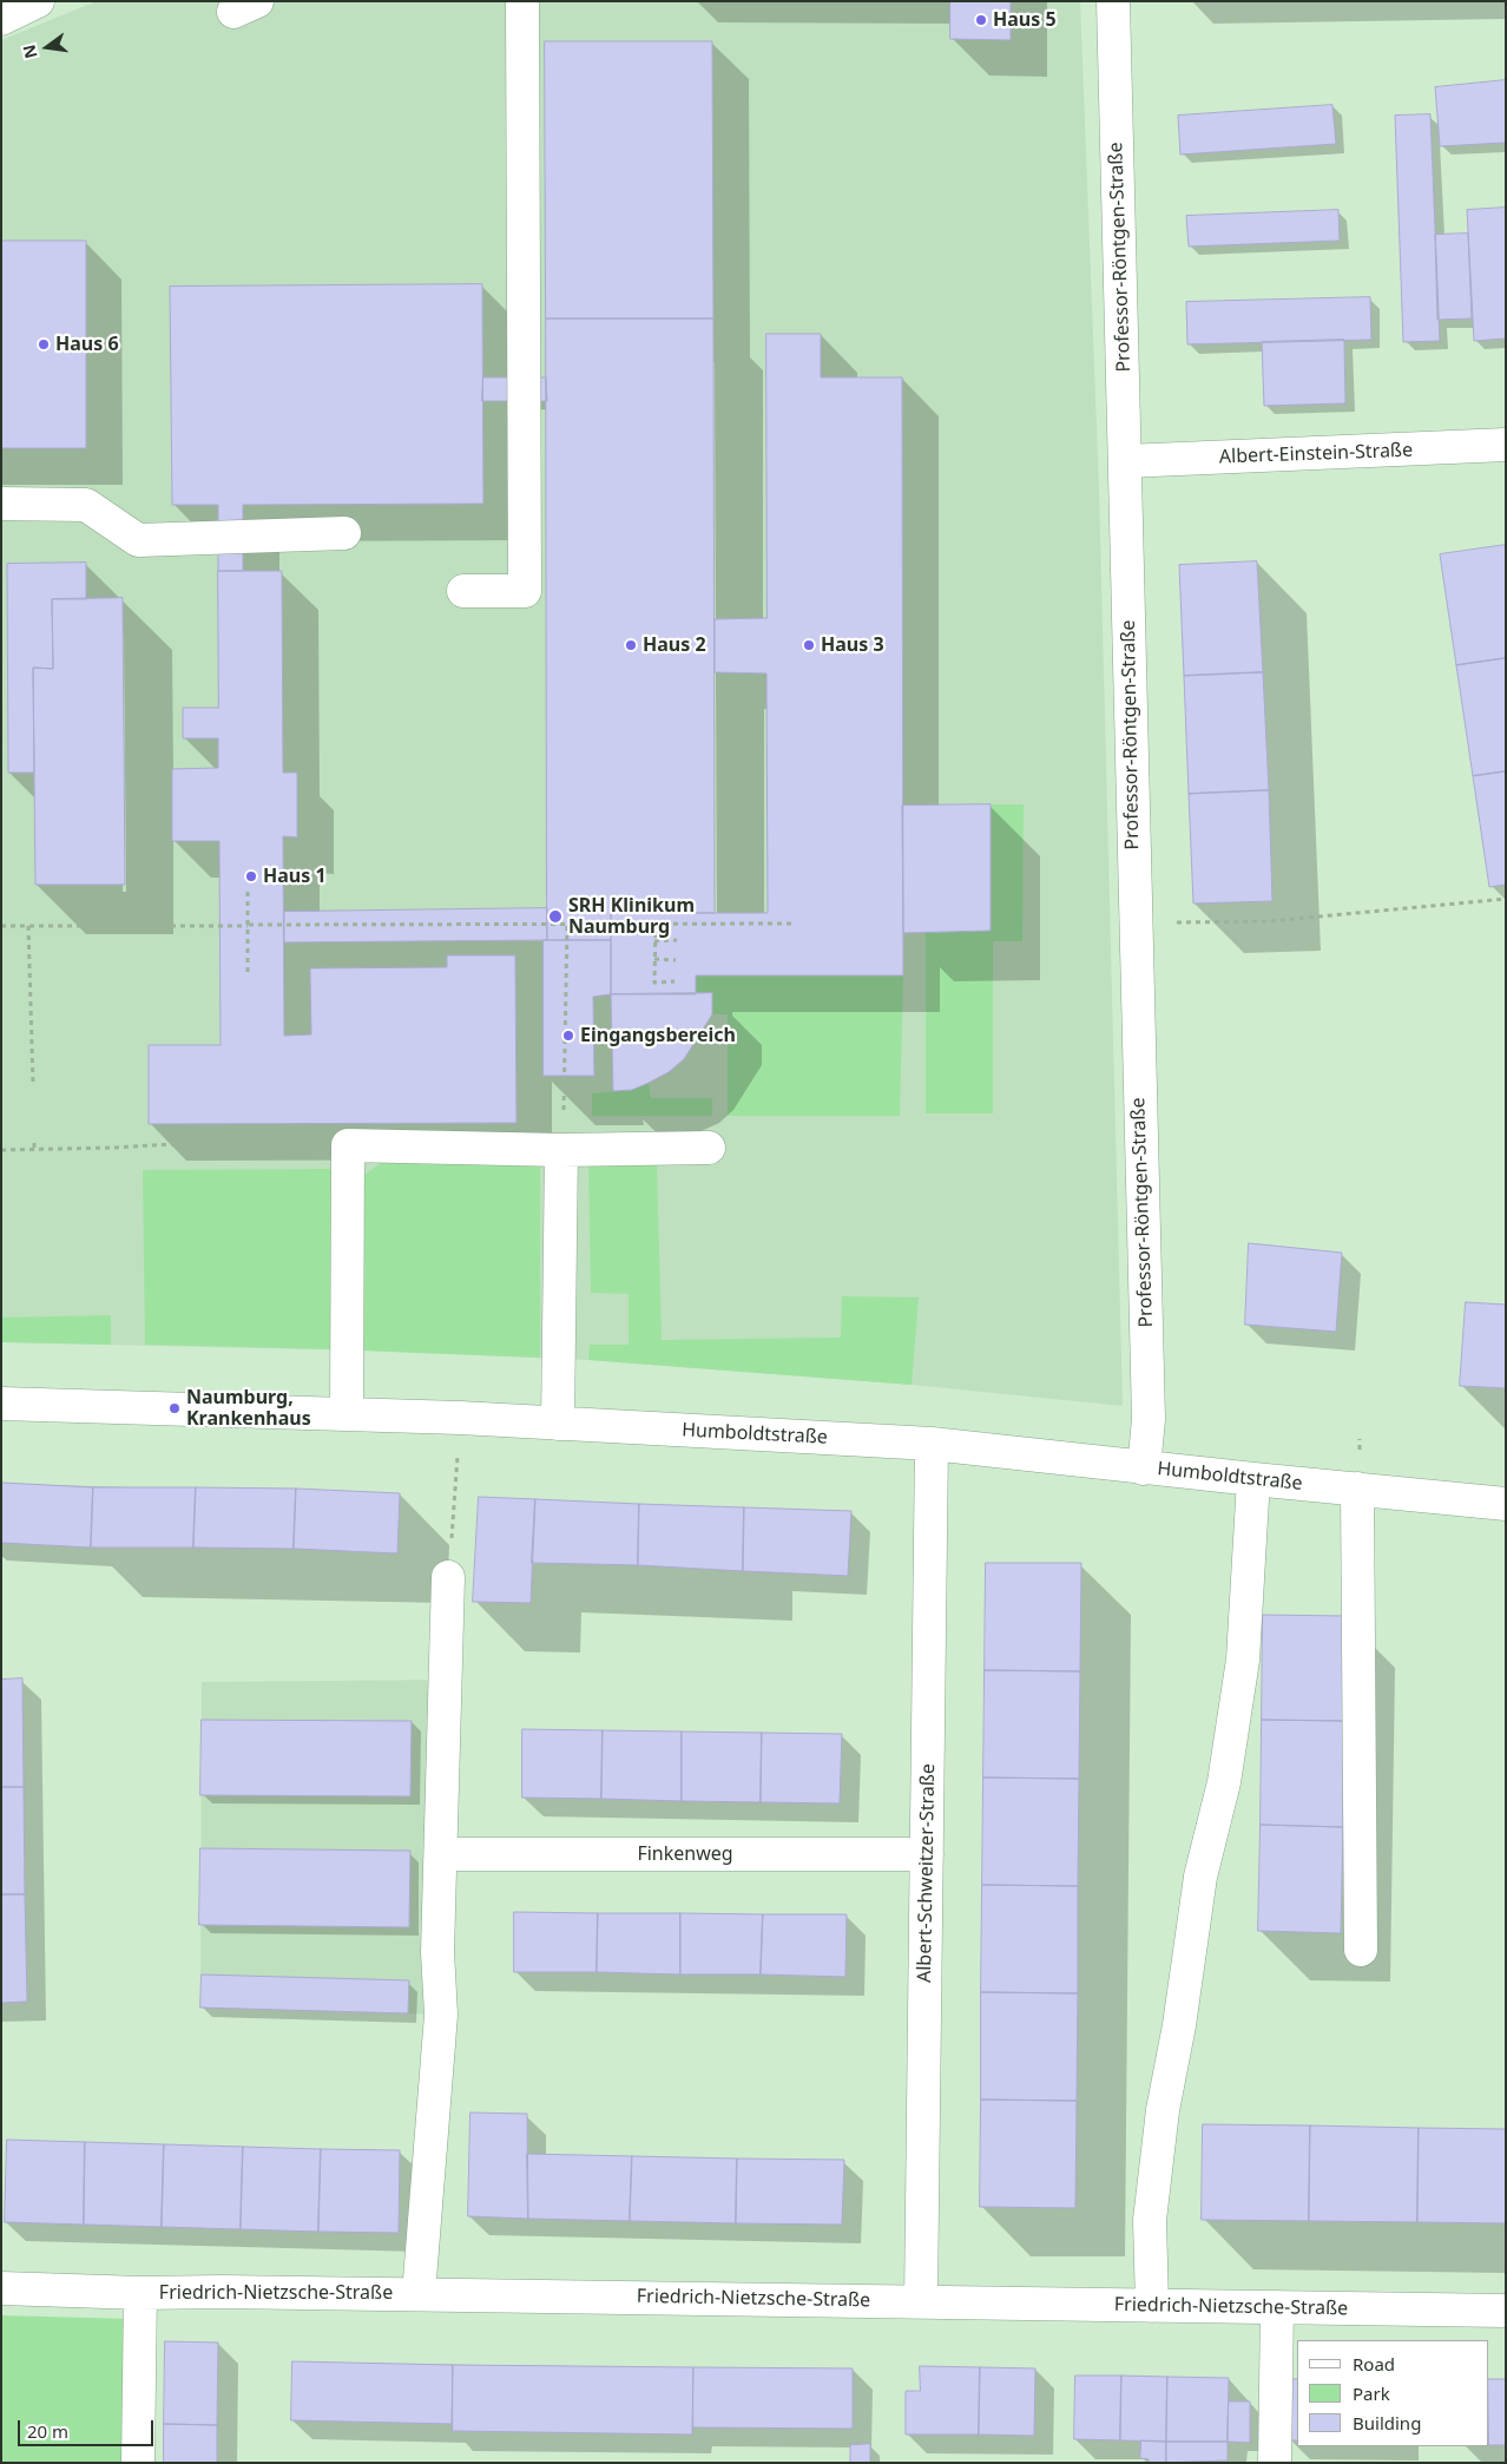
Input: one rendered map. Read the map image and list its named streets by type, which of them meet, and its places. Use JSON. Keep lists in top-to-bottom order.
{
  "streets": {
    "street": [
      "Professor-Röntgen-Straße",
      "Albert-Einstein-Straße",
      "Humboldtstraße",
      "Finkenweg",
      "Albert-Schweitzer-Straße",
      "Friedrich-Nietzsche-Straße"
    ]
  },
  "crossings": [
    ["Professor-Röntgen-Straße", "Albert-Einstein-Straße"],
    ["Professor-Röntgen-Straße", "Humboldtstraße"],
    ["Humboldtstraße", "Albert-Schweitzer-Straße"],
    ["Finkenweg", "Albert-Schweitzer-Straße"],
    ["Albert-Schweitzer-Straße", "Friedrich-Nietzsche-Straße"]
  ],
  "places": [
    "Haus 5",
    "Haus 6",
    "Haus 2",
    "Haus 3",
    "Haus 1",
    "SRH Klinikum Naumburg",
    "Eingangsbereich",
    "Naumburg, Krankenhaus"
  ],
  "legend": ["Road", "Park", "Building"],
  "scale_bar": "20 m",
  "north": "left"
}
